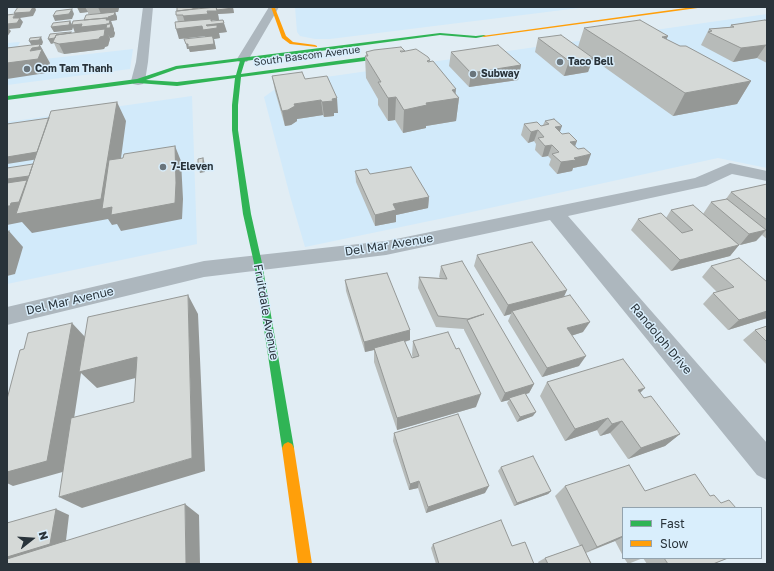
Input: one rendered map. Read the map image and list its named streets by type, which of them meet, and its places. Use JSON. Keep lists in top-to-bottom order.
{
  "streets": {
    "main road": ["South Bascom Avenue", "Fruitdale Avenue"],
    "street": ["Del Mar Avenue", "Randolph Drive"]
  },
  "crossings": [
    ["South Bascom Avenue", "Fruitdale Avenue"],
    ["Del Mar Avenue", "Fruitdale Avenue"],
    ["Del Mar Avenue", "Randolph Drive"]
  ],
  "places": [
    "Taco Bell",
    "Com Tam Thanh",
    "Subway",
    "7-Eleven"
  ],
  "legend": ["Fast", "Slow"],
  "north": "right"
}
